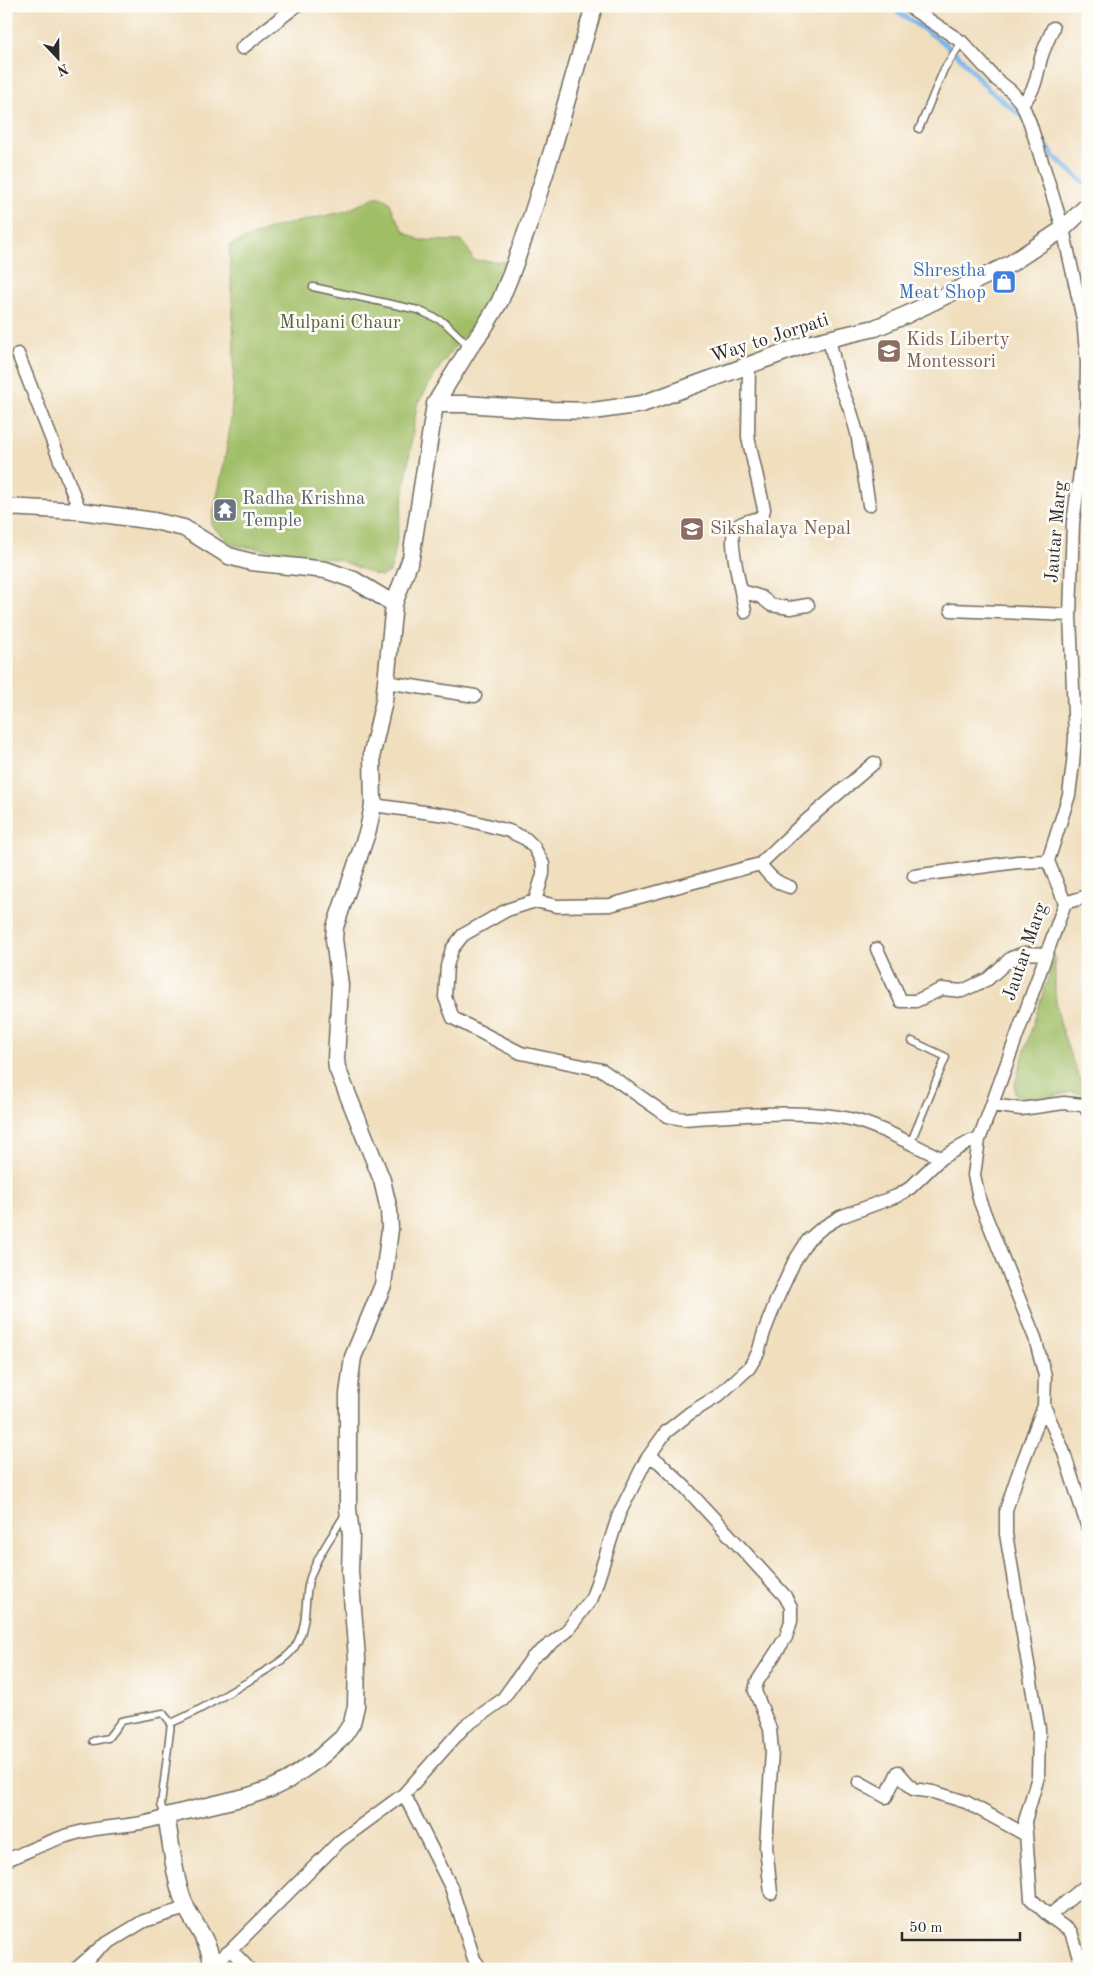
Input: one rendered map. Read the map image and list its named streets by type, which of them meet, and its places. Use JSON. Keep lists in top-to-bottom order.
{
  "streets": {
    "street": ["Way to Jorpati", "Jautar Marg"]
  },
  "crossings": [
    ["Way to Jorpati", "Jautar Marg"]
  ],
  "parks": ["Mulpani Chaur"],
  "places": {
    "shop": ["Shrestha Meat Shop"],
    "school or university": ["Kids Liberty Montessori", "Sikshalaya Nepal"],
    "temple": ["Radha Krishna Temple"]
  },
  "scale_bar": "50 m",
  "north": "bottom"
}
